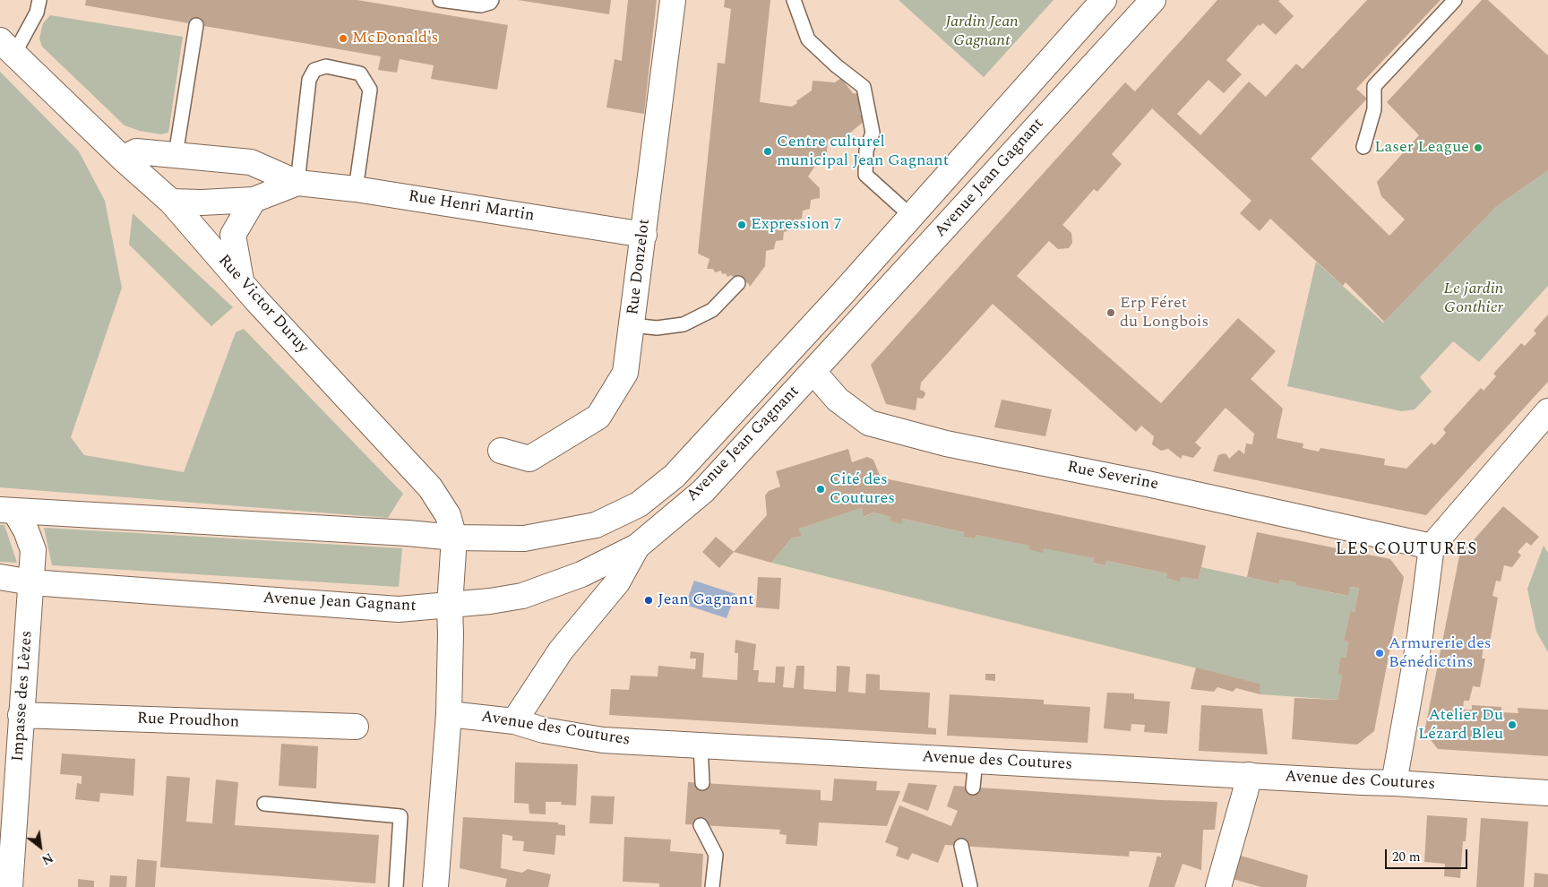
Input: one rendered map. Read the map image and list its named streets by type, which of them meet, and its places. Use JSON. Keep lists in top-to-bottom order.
{
  "streets": {
    "street": [
      "Avenue Jean Gagnant",
      "Rue Henri Martin",
      "Rue Donzelot",
      "Rue Victor Duruy",
      "Rue Severine",
      "Impasse des Lèzes",
      "Rue Proudhon",
      "Avenue des Coutures"
    ]
  },
  "crossings": [
    ["Avenue Jean Gagnant", "Rue Victor Duruy"],
    ["Avenue Jean Gagnant", "Rue Severine"],
    ["Avenue Jean Gagnant", "Impasse des Lèzes"],
    ["Rue Henri Martin", "Rue Donzelot"],
    ["Rue Henri Martin", "Rue Victor Duruy"],
    ["Rue Victor Duruy", "Avenue des Coutures"],
    ["Impasse des Lèzes", "Rue Proudhon"]
  ],
  "districts": ["LES COUTURES"],
  "parks": ["Jardin Jean Gagnant", "Le jardin Gonthier"],
  "places": [
    "McDonald's",
    "Laser League",
    "Centre culturel municipal Jean Gagnant",
    "Expression 7",
    "Erp Féret du Longbois",
    "Cité des Coutures",
    "Jean Gagnant",
    "Armurerie des Bénédictins",
    "Atelier Du Lézard Bleu"
  ],
  "scale_bar": "20 m",
  "north": "bottom right"
}
